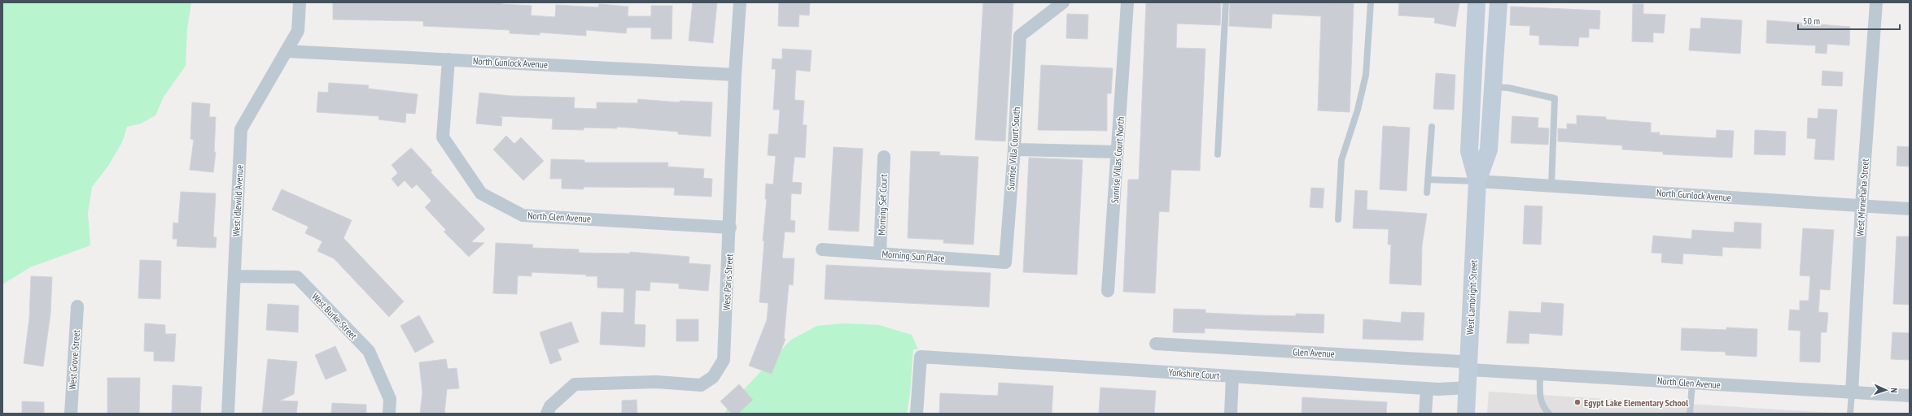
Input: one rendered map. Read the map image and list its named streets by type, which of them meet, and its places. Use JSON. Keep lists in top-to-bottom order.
{
  "streets": {
    "main road": ["West Lambright Street"],
    "street": [
      "North Gunlock Avenue",
      "Sunrise Villa Court South",
      "Sunrise Villas Court North",
      "West Minnehaha Street",
      "West Idlewild Avenue",
      "Morning Set Court",
      "North Glen Avenue",
      "Morning Sun Place",
      "West Paris Street",
      "West Burke Street",
      "Glen Avenue",
      "West Grove Street",
      "Yorkshire Court"
    ]
  },
  "crossings": [
    ["North Gunlock Avenue", "West Minnehaha Street"],
    ["North Gunlock Avenue", "West Idlewild Avenue"],
    ["North Gunlock Avenue", "North Glen Avenue"],
    ["North Gunlock Avenue", "West Paris Street"],
    ["North Gunlock Avenue", "West Lambright Street"],
    ["Sunrise Villa Court South", "Morning Sun Place"],
    ["West Minnehaha Street", "North Glen Avenue"],
    ["West Idlewild Avenue", "West Burke Street"],
    ["Morning Set Court", "Morning Sun Place"],
    ["North Glen Avenue", "West Paris Street"],
    ["North Glen Avenue", "West Lambright Street"],
    ["North Glen Avenue", "Glen Avenue"],
    ["West Lambright Street", "Glen Avenue"],
    ["West Lambright Street", "Yorkshire Court"]
  ],
  "places": ["Egypt Lake Elementary School"],
  "scale_bar": "50 m",
  "north": "right"
}
